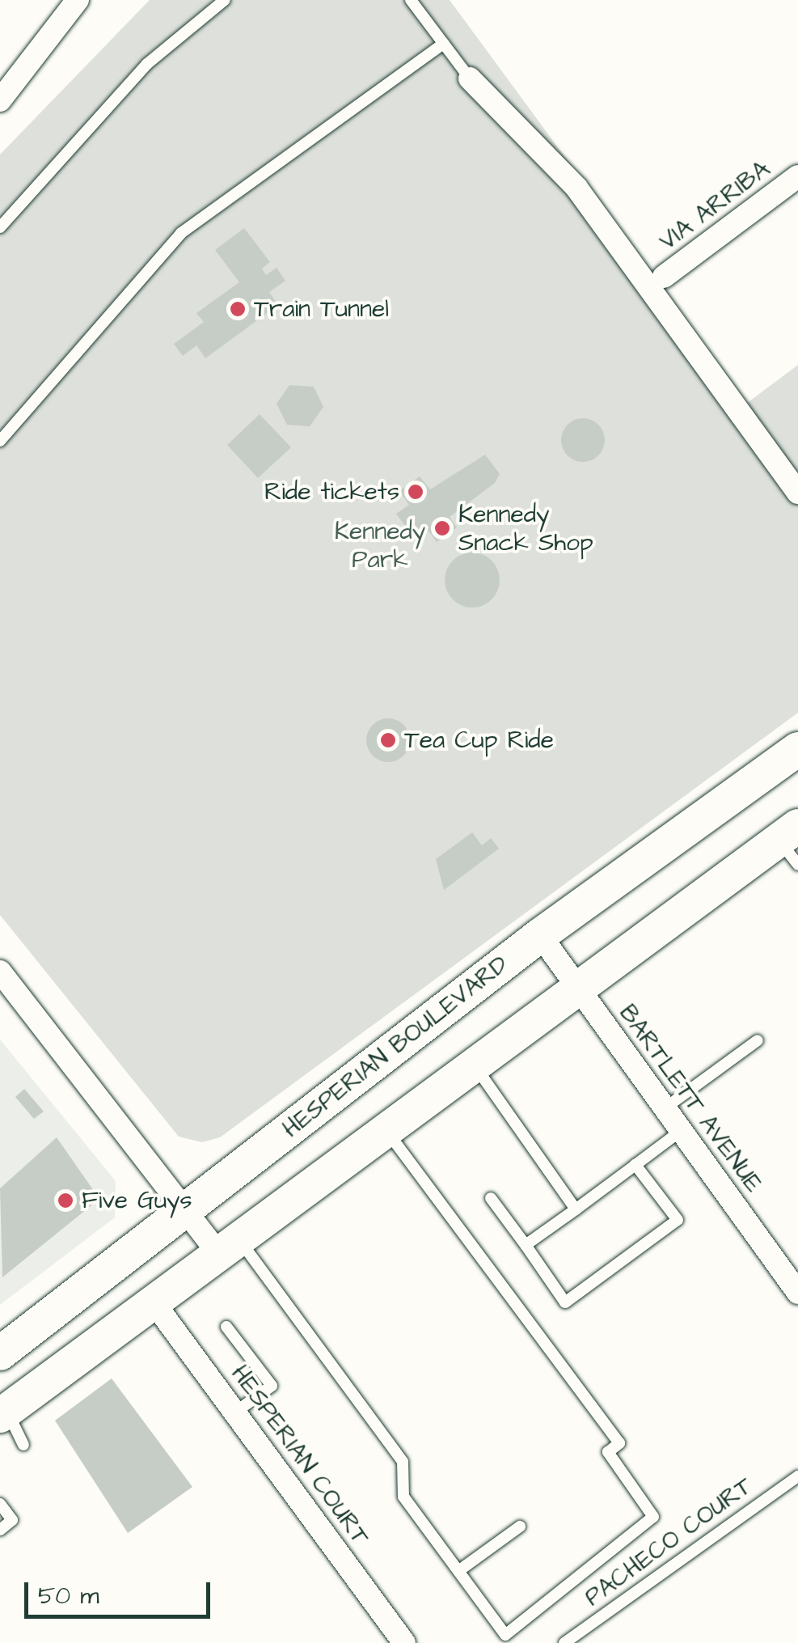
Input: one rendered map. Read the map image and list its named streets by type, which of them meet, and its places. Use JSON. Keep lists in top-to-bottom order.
{
  "streets": {
    "main road": ["HESPERIAN BOULEVARD"],
    "street": ["VIA ARRIBA", "BARTLETT AVENUE", "HESPERIAN COURT"],
    "lane": ["PACHECO COURT"]
  },
  "crossings": [
    ["HESPERIAN BOULEVARD", "BARTLETT AVENUE"]
  ],
  "parks": ["Kennedy Park"],
  "places": [
    "Train Tunnel",
    "Ride tickets",
    "Kennedy Snack Shop",
    "Tea Cup Ride",
    "Five Guys"
  ],
  "scale_bar": "50 m"
}
